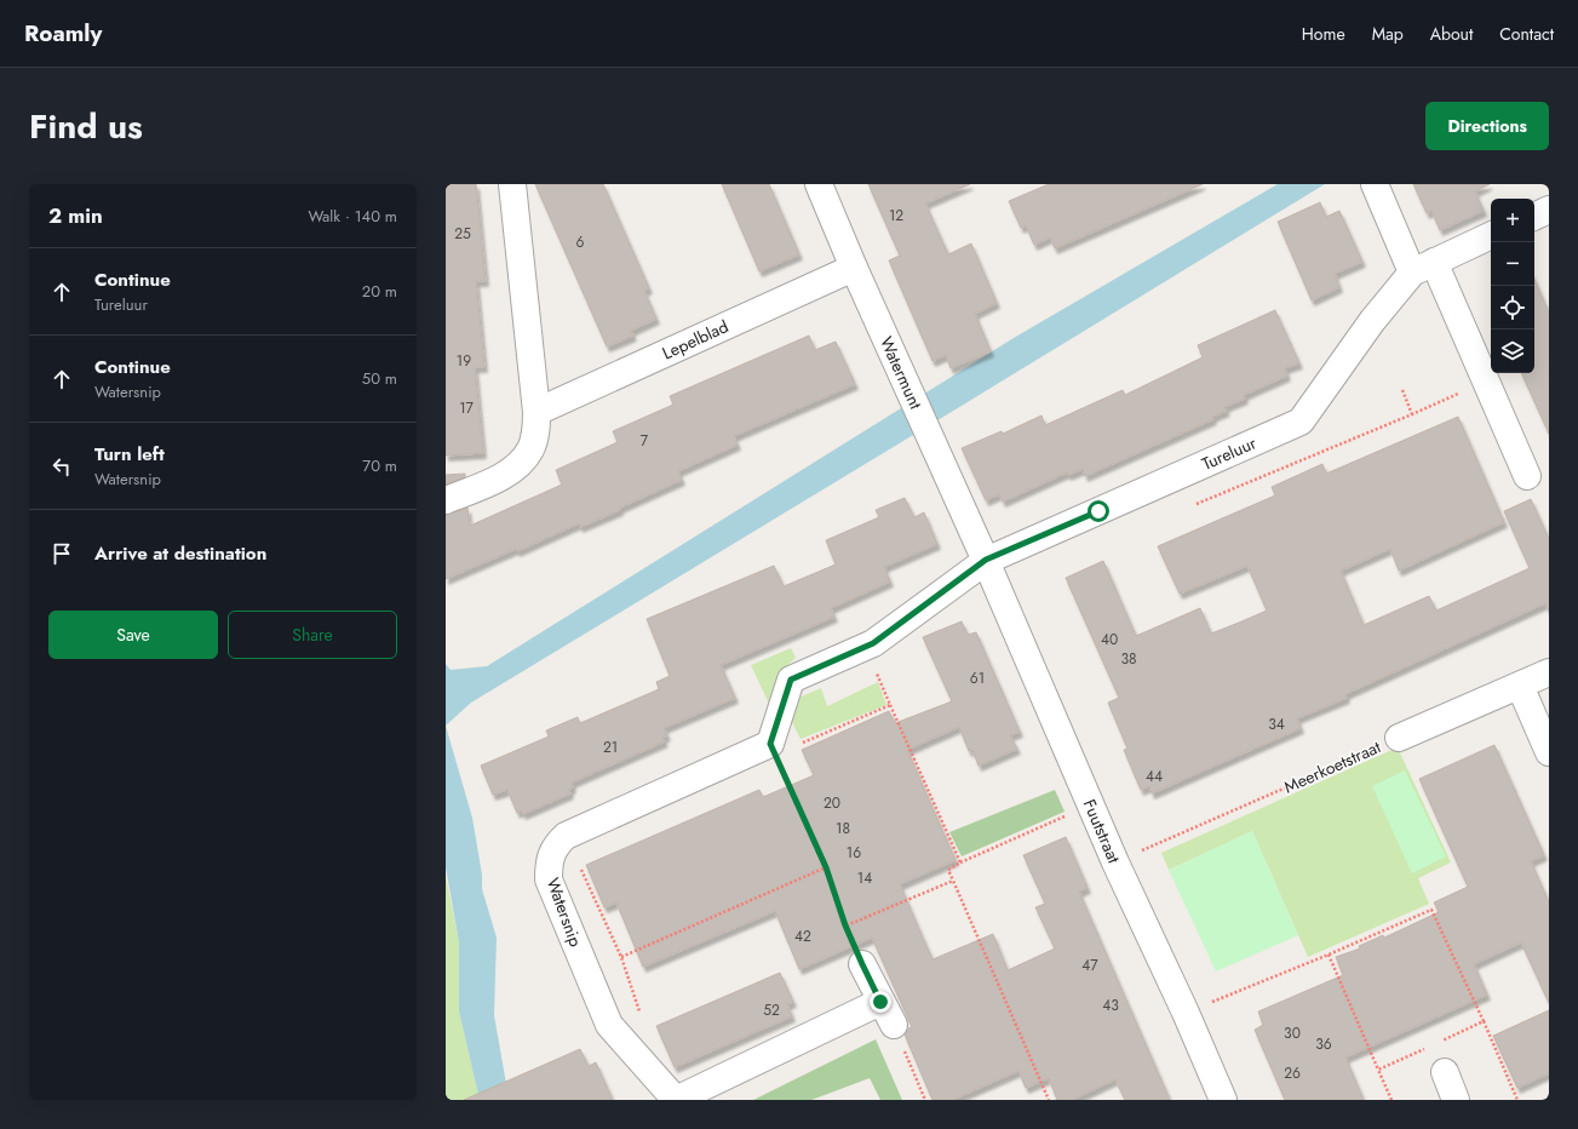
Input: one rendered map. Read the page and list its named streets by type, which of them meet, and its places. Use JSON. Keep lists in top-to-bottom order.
{
  "streets": {
    "street": [
      "Lepelblad",
      "Watermunt",
      "Tureluur",
      "Meerkoetstraat",
      "Fuutstraat",
      "Watersnip"
    ]
  },
  "crossings": [
    ["Lepelblad", "Watermunt"],
    ["Watermunt", "Tureluur"],
    ["Watermunt", "Fuutstraat"],
    ["Tureluur", "Fuutstraat"],
    ["Meerkoetstraat", "Fuutstraat"]
  ],
  "house_numbers": [
    "12",
    "25",
    "6",
    "19",
    "17",
    "7",
    "40",
    "38",
    "61",
    "34",
    "21",
    "44",
    "20",
    "18",
    "16",
    "14",
    "42",
    "47",
    "43",
    "52",
    "30",
    "36",
    "26"
  ],
  "page": {
    "header": "Roamly",
    "nav": [
      "Home",
      "Map",
      "About",
      "Contact"
    ],
    "title": "Find us",
    "buttons": [
      "Directions",
      ["Save", "Share"]
    ],
    "heading": ["2 min", "Walk · 140 m"],
    "map_buttons": ["+", "−"],
    "list": [
      ["Continue", "Tureluur", "20 m"],
      ["Continue", "Watersnip", "50 m"],
      ["Turn left", "Watersnip", "70 m"],
      "Arrive at destination"
    ]
  }
}
